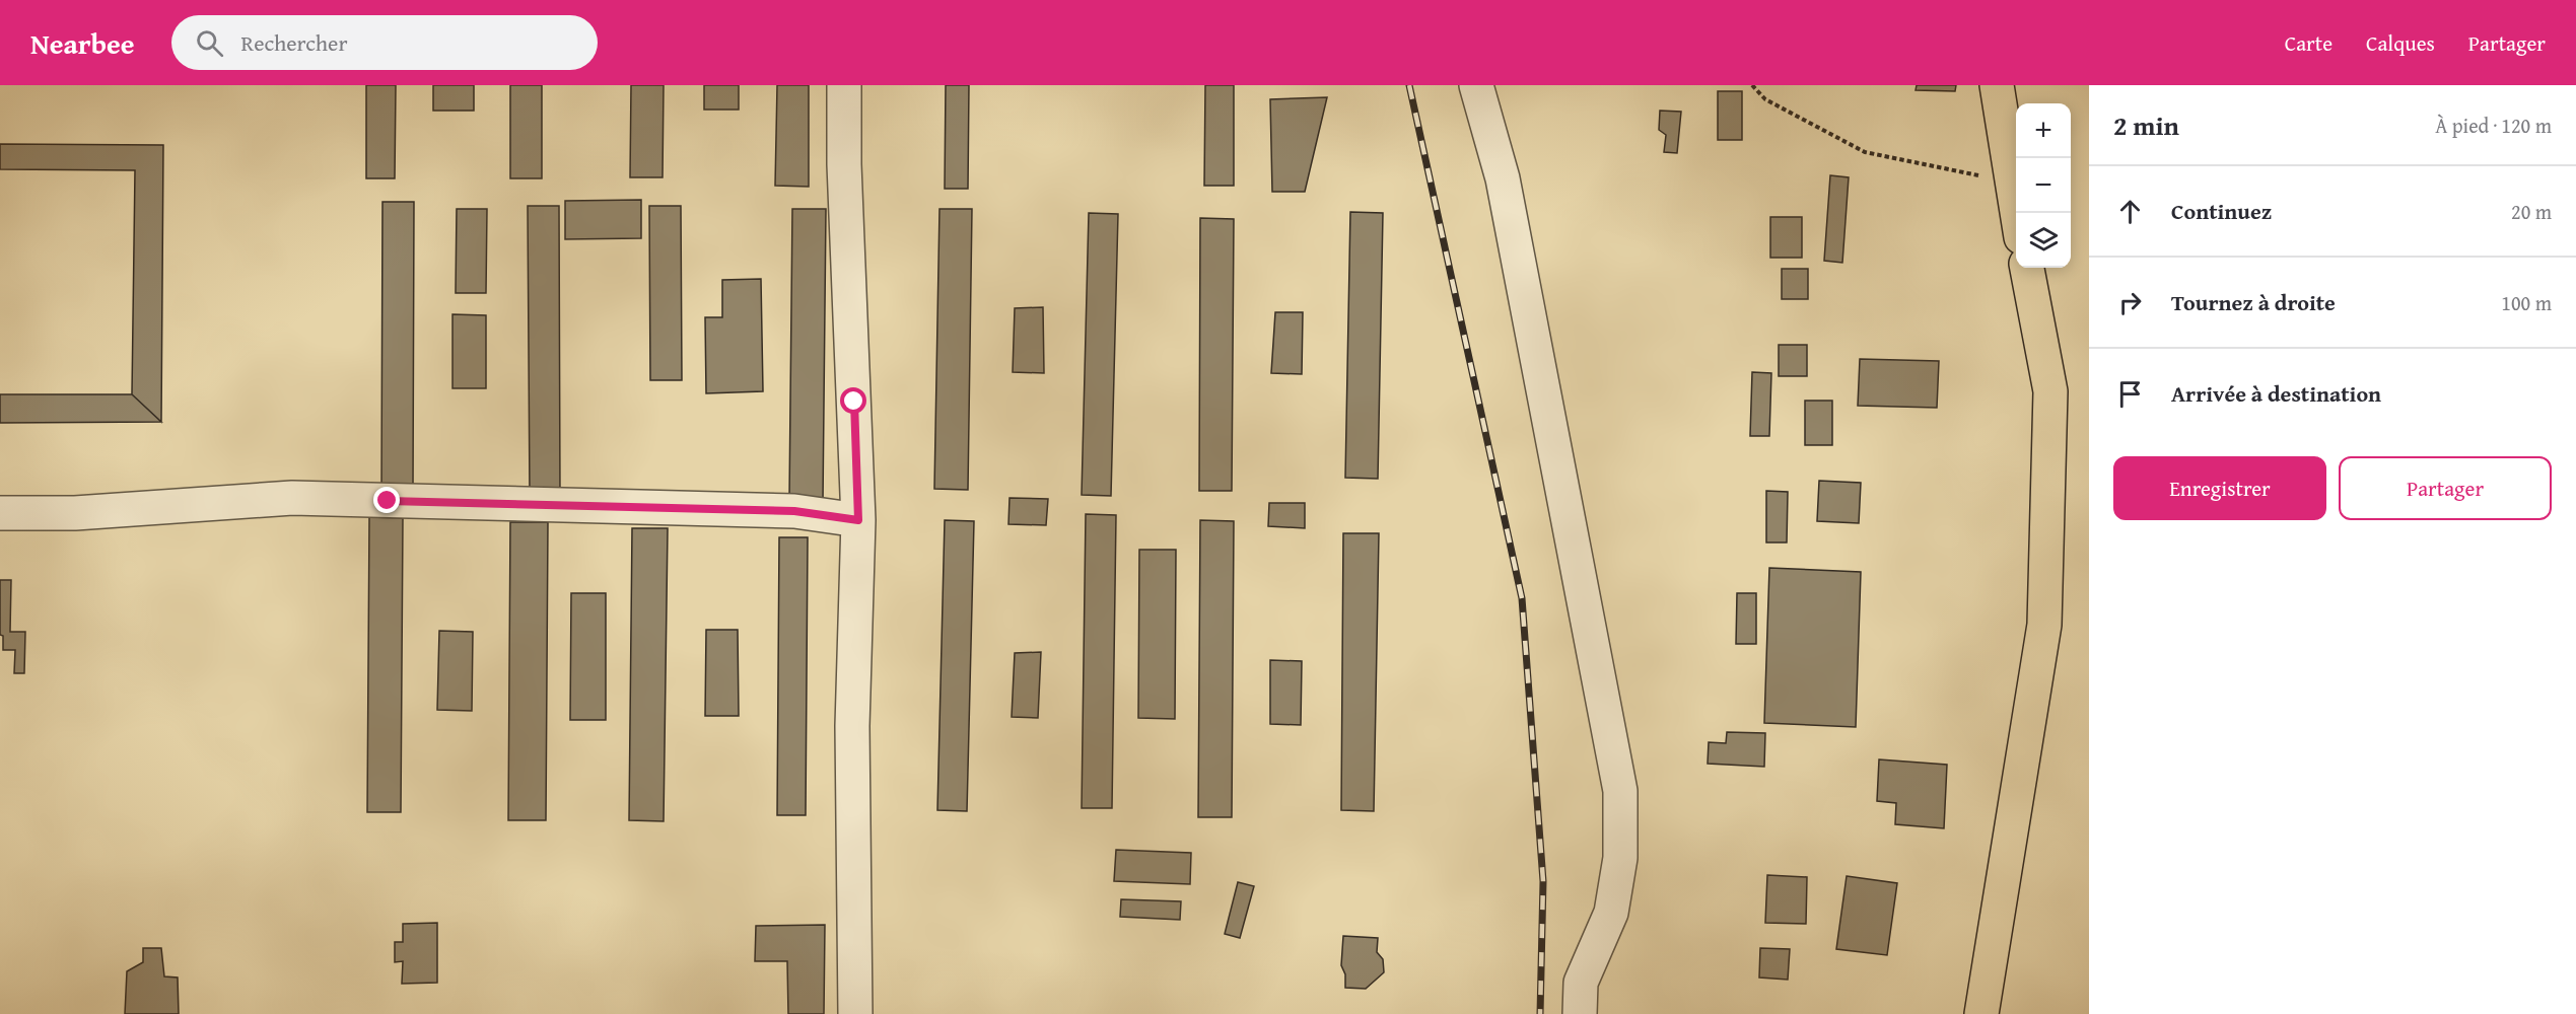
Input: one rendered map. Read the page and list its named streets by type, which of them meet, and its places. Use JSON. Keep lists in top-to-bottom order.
{
  "page": {
    "header": "Nearbee",
    "search": "Rechercher",
    "nav": ["Carte", "Calques", "Partager"],
    "heading": ["2 min", "À pied · 120 m"],
    "map_buttons": ["+", "−"],
    "list": [
      ["Continuez", "20 m"],
      ["Tournez à droite", "100 m"],
      "Arrivée à destination"
    ],
    "buttons": ["Enregistrer", "Partager"]
  }
}
